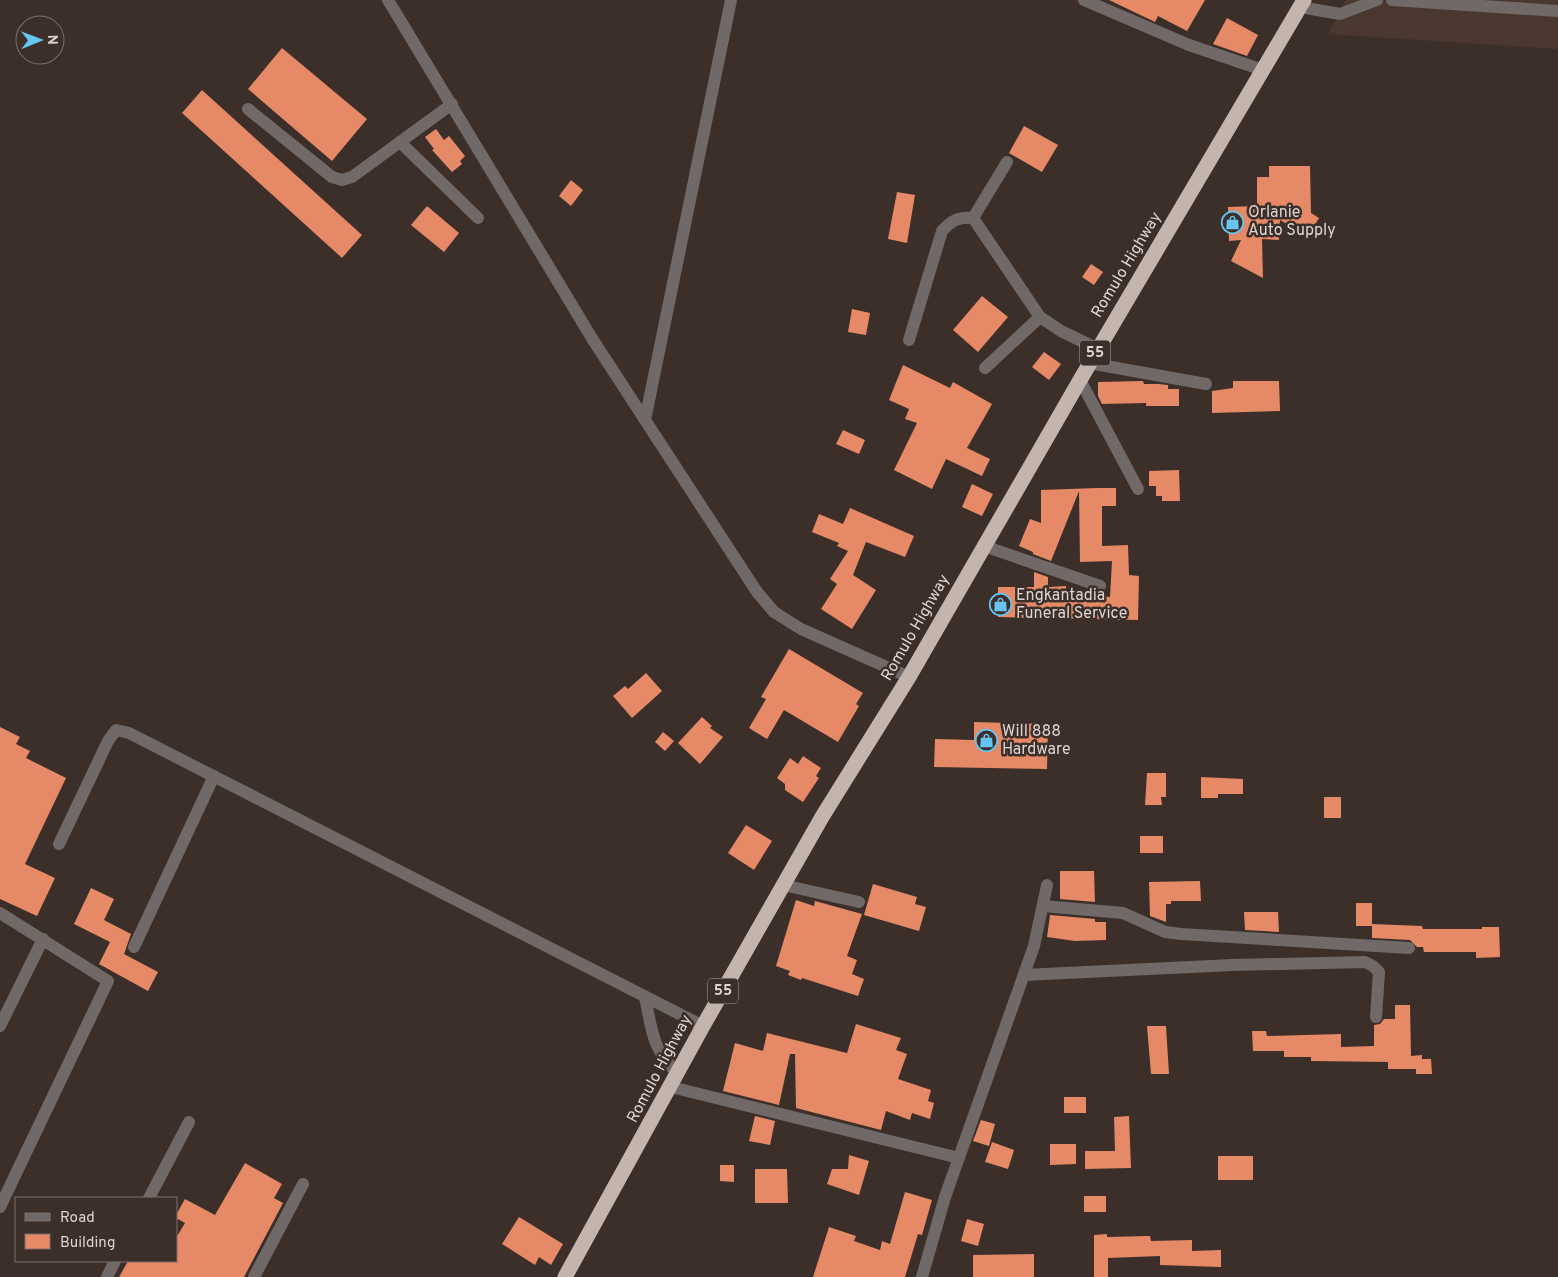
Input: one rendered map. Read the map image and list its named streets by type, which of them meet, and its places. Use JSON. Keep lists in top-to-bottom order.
{
  "streets": {
    "highway": ["Romulo Highway", "55"]
  },
  "places": {
    "shop": ["Orlanie Auto Supply", "Engkantadia Funeral Service", "Will 888 Hardware"]
  },
  "legend": ["Road", "Building"],
  "north": "right"
}
